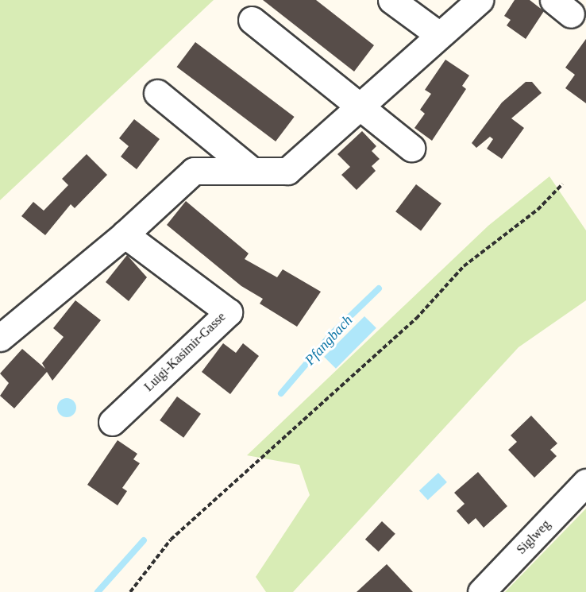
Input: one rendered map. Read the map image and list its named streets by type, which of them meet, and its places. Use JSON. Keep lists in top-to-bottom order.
{
  "streets": {
    "street": ["Luigi-Kasimir-Gasse", "Siglweg"]
  },
  "water": ["Pfangbach"]
}
